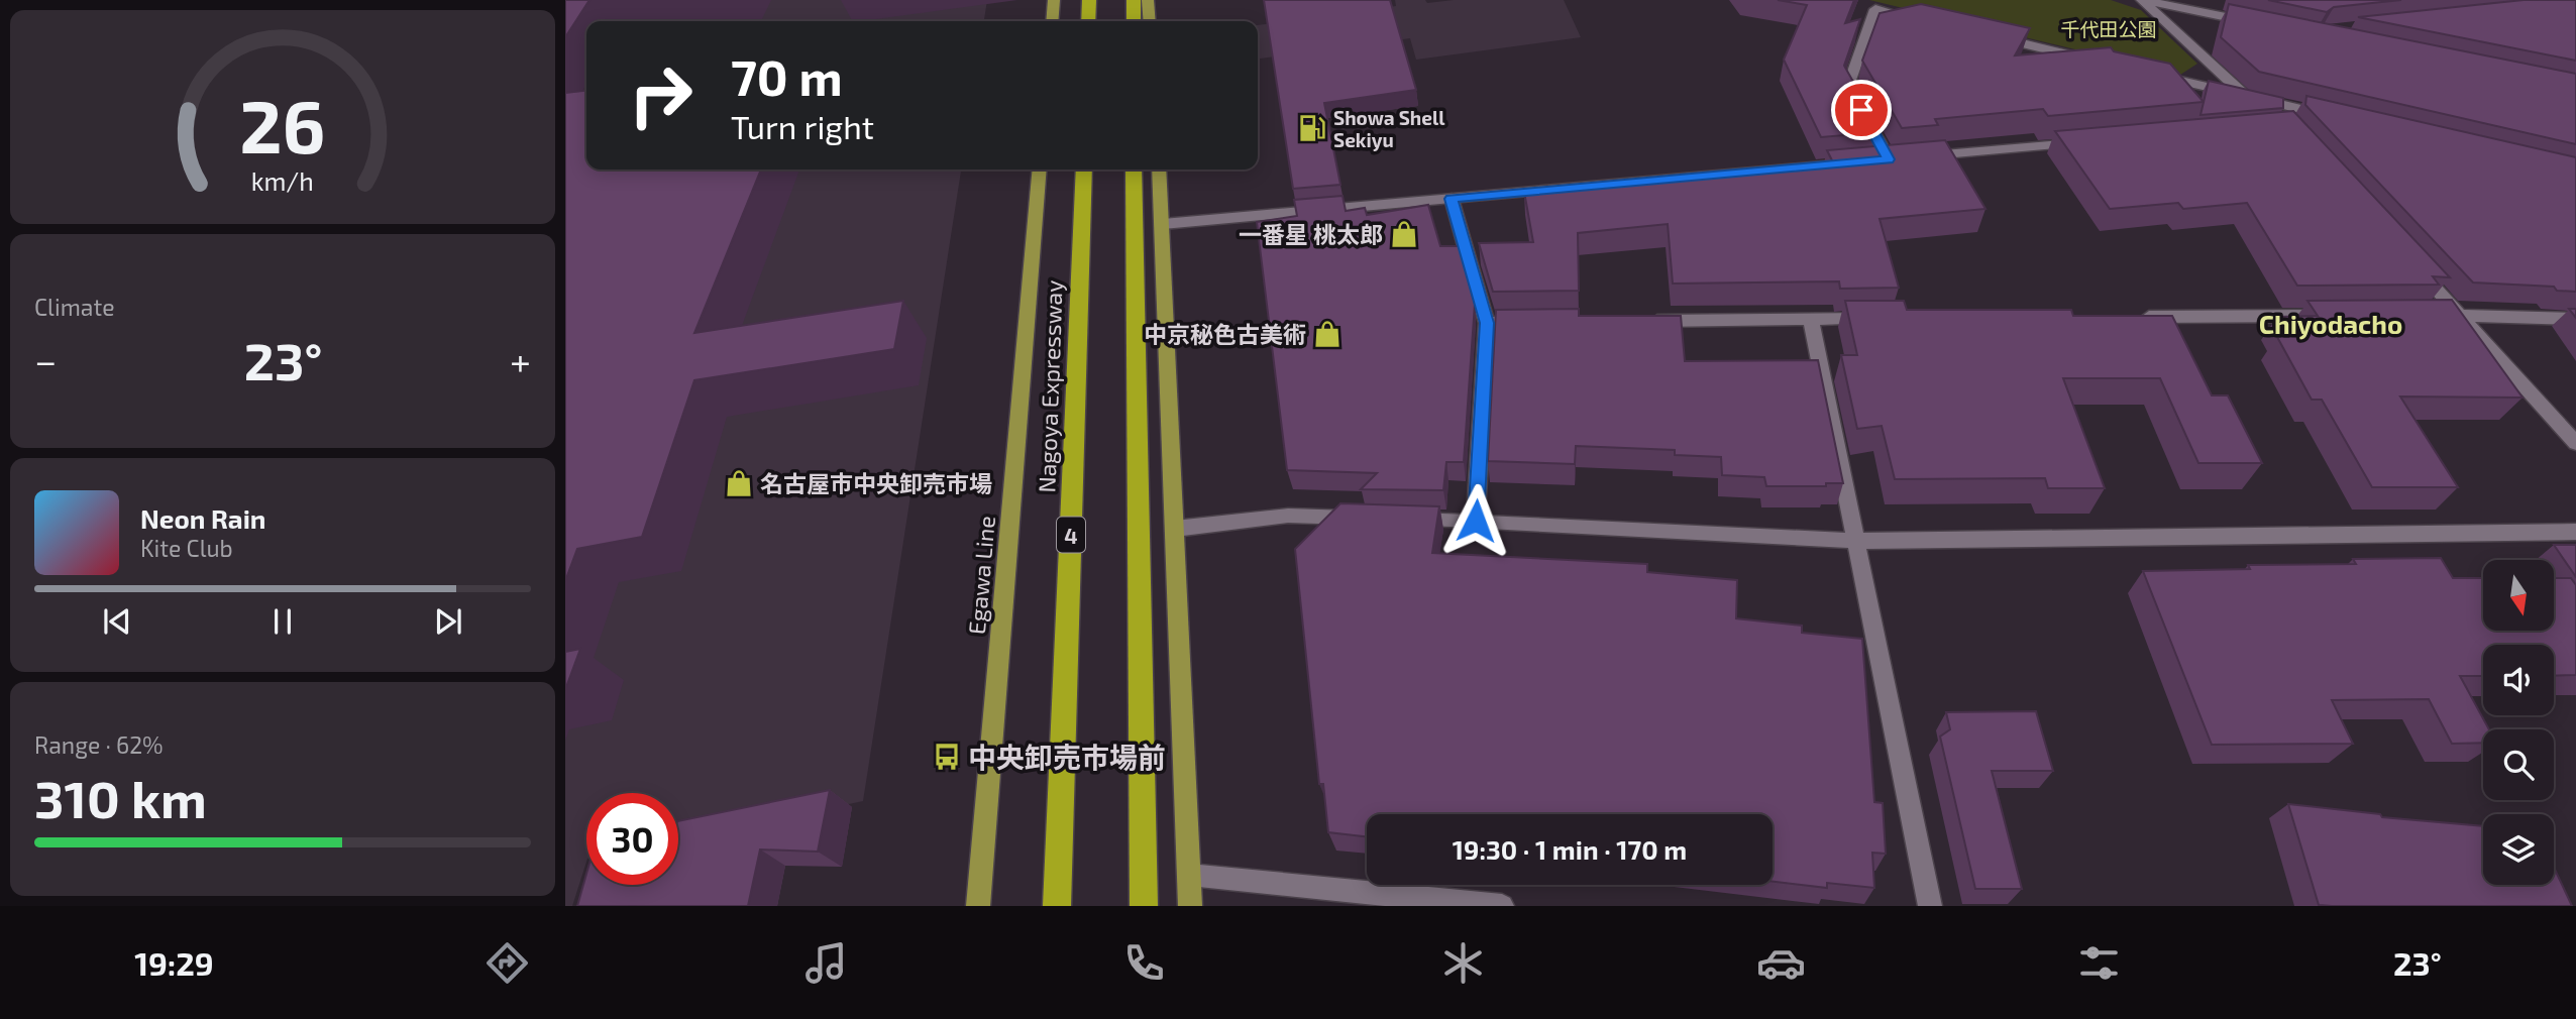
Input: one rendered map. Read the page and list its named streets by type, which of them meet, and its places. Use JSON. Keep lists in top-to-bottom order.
{
  "streets": {
    "highway": ["Nagoya Expressway", "4"],
    "main road": ["Egawa Line"]
  },
  "districts": ["Chiyodacho"],
  "parks": ["千代田公園"],
  "places": {
    "fuel station": ["Showa Shell Sekiyu"],
    "shop": ["一番星 桃太郎", "中京秘色古美術", "名古屋市中央卸売市場"],
    "bus stop": ["中央卸売市場前"]
  },
  "north": "bottom",
  "page": {
    "turn": ["70 m", "Turn right"],
    "tile": [
      "Climate",
      ["Range · 62%", "310 km"]
    ],
    "heat": ["−", "23°", "+"],
    "song": ["Neon Rain", "Kite Club"],
    "limit": "30",
    "trip": "19:30 · 1 min · 170 m",
    "tabs": ["19:29", "23°"],
    "gauge": ["26", "km/h"]
  }
}
